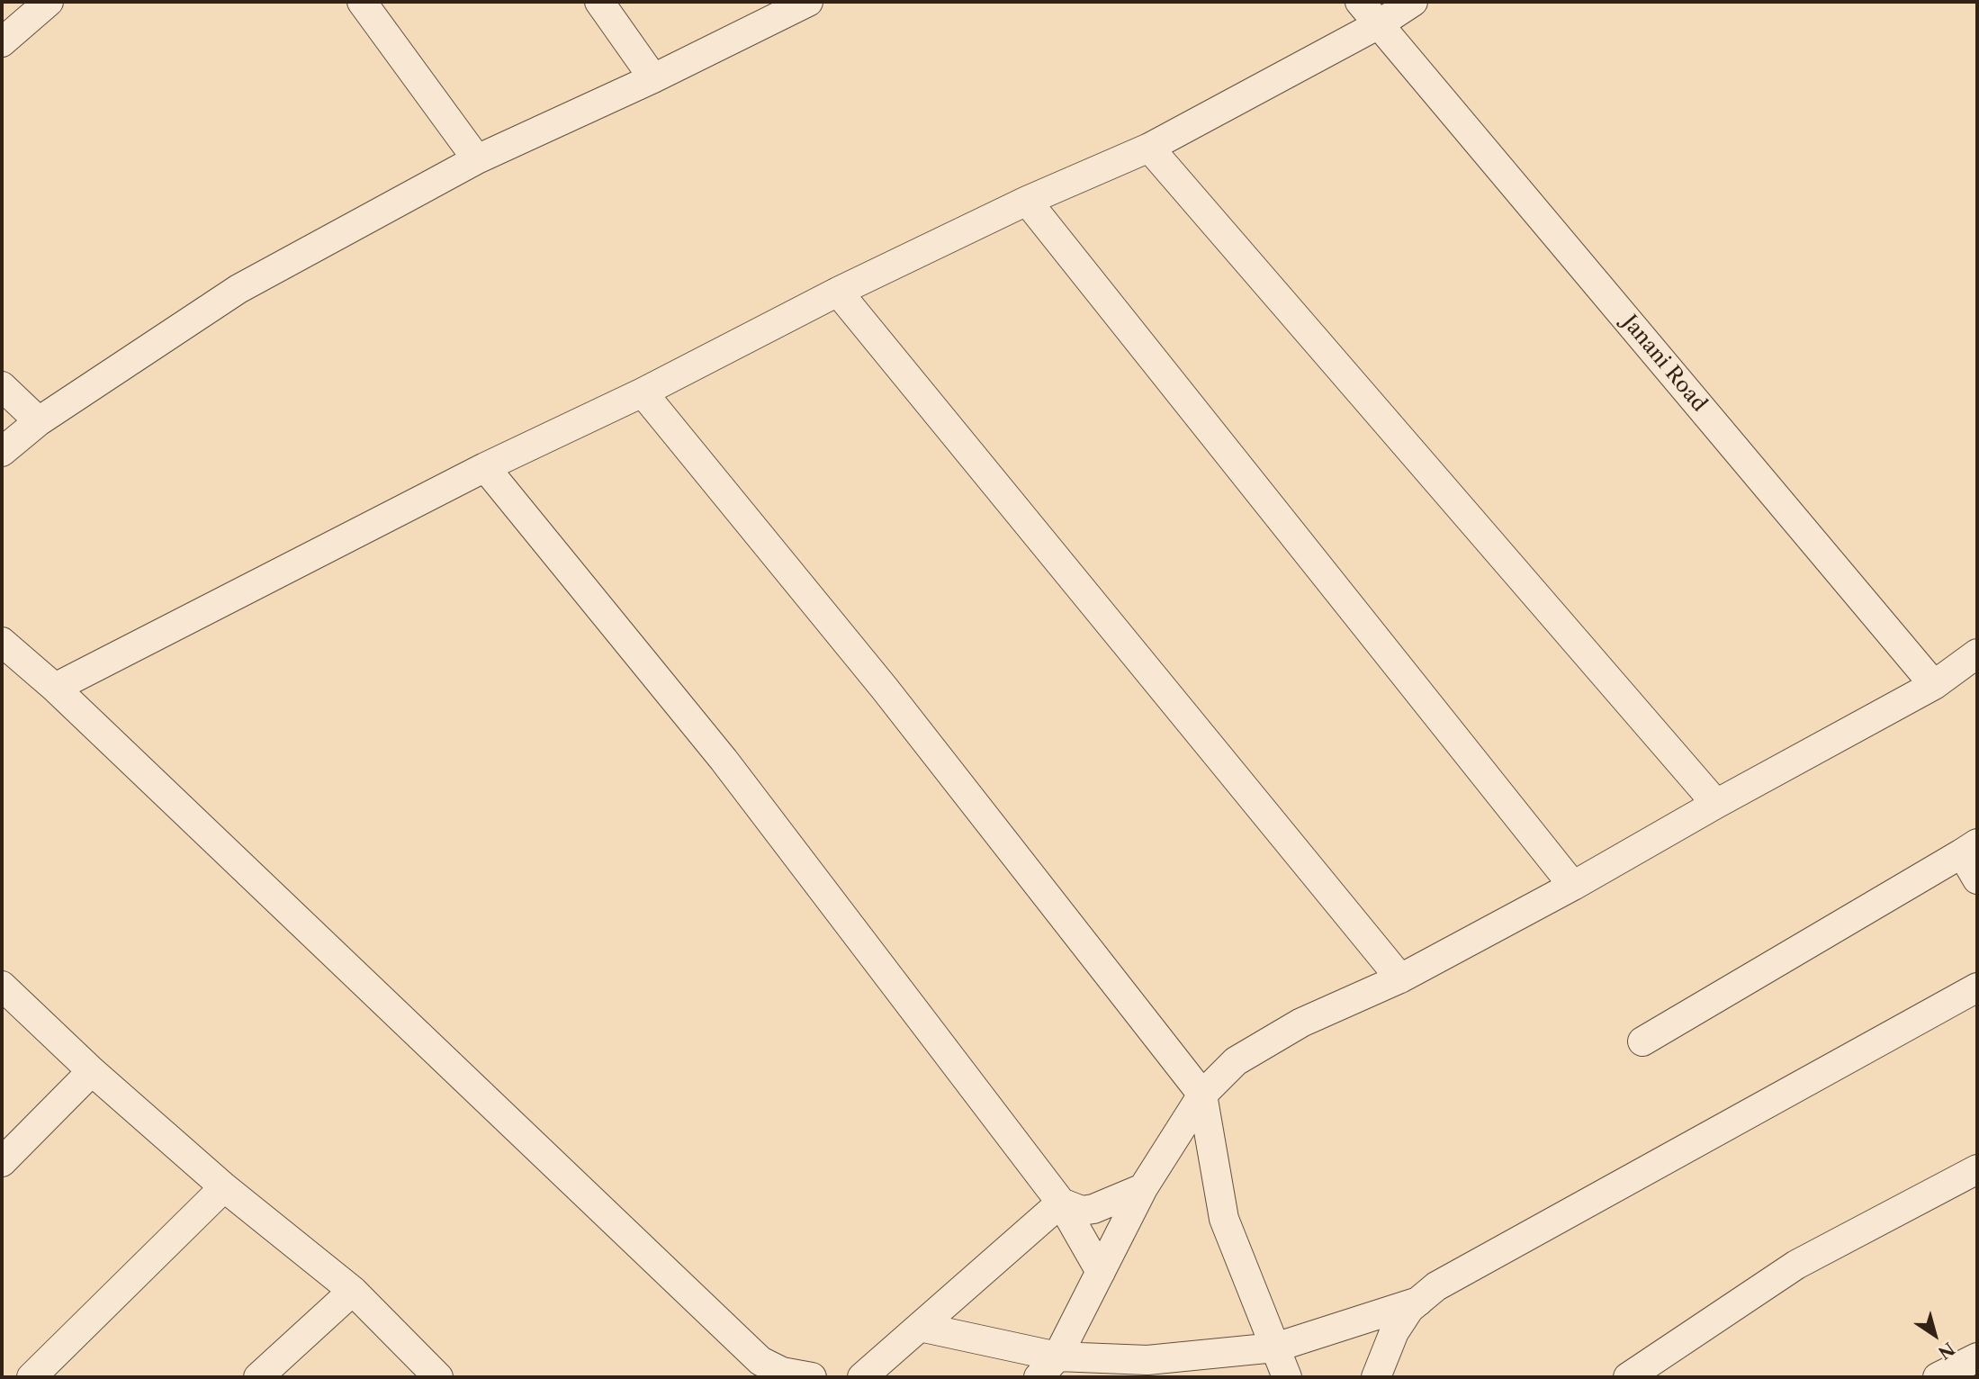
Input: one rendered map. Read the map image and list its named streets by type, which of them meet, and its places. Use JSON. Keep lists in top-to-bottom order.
{
  "streets": {
    "street": ["Janani Road"]
  },
  "north": "bottom right"
}
